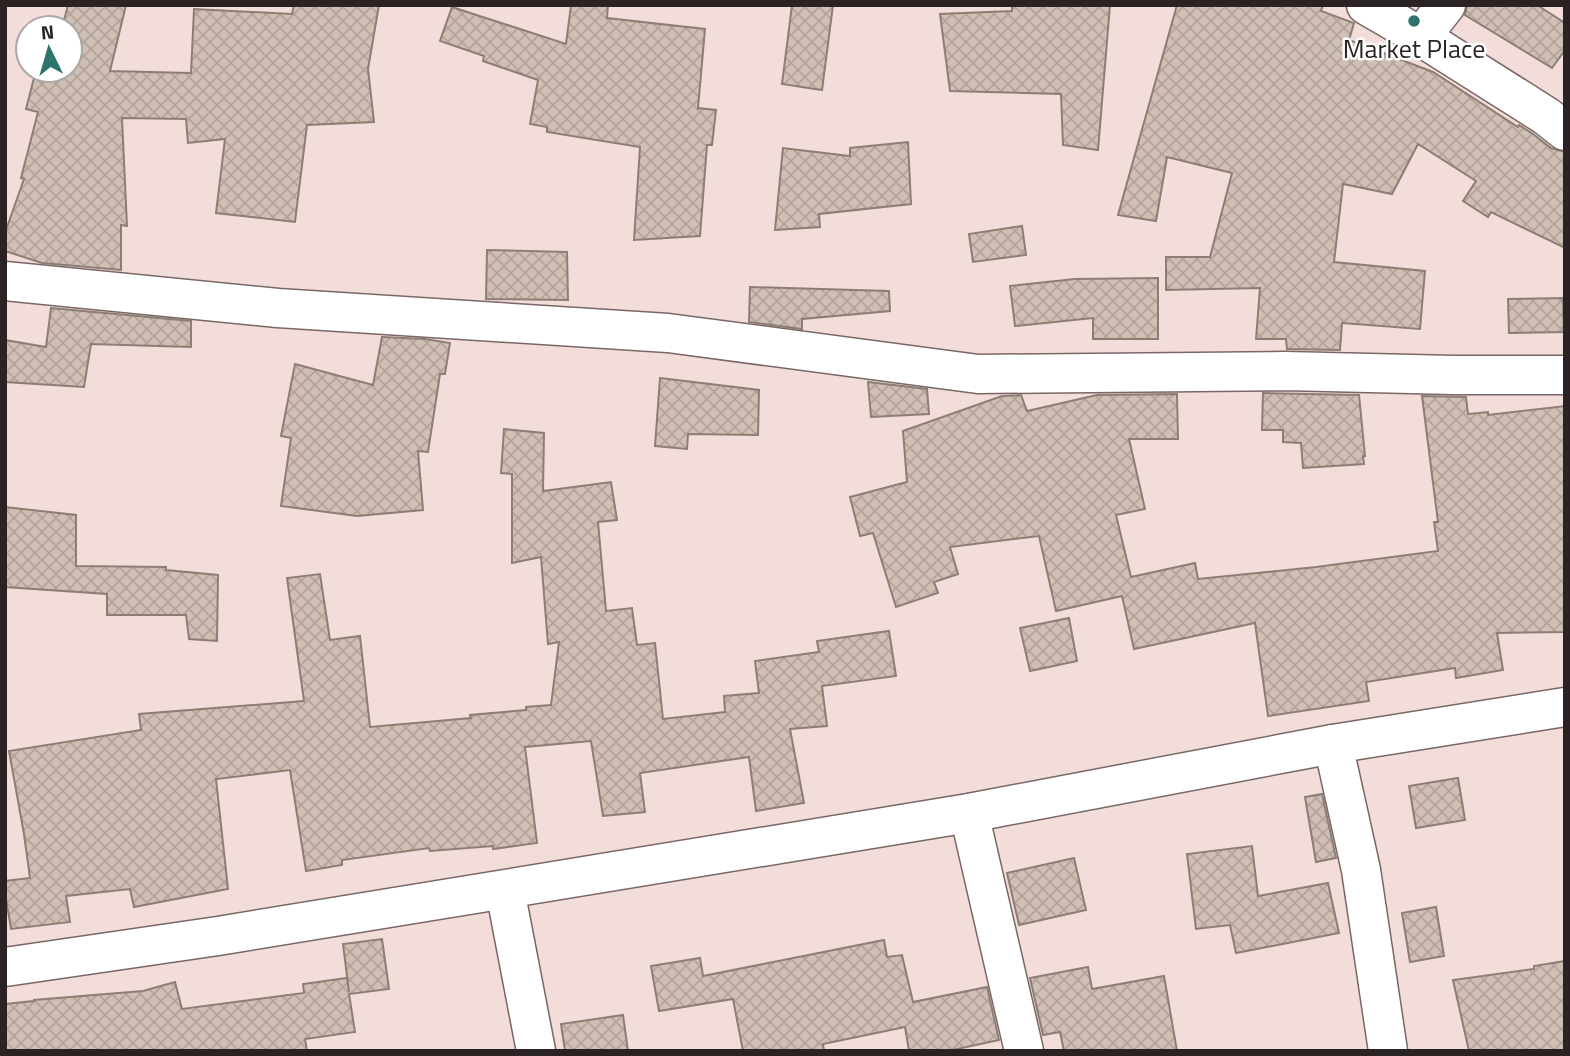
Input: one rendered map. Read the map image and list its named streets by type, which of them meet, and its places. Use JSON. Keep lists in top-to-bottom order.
{
  "places": ["Market Place"],
  "north": "top"
}
